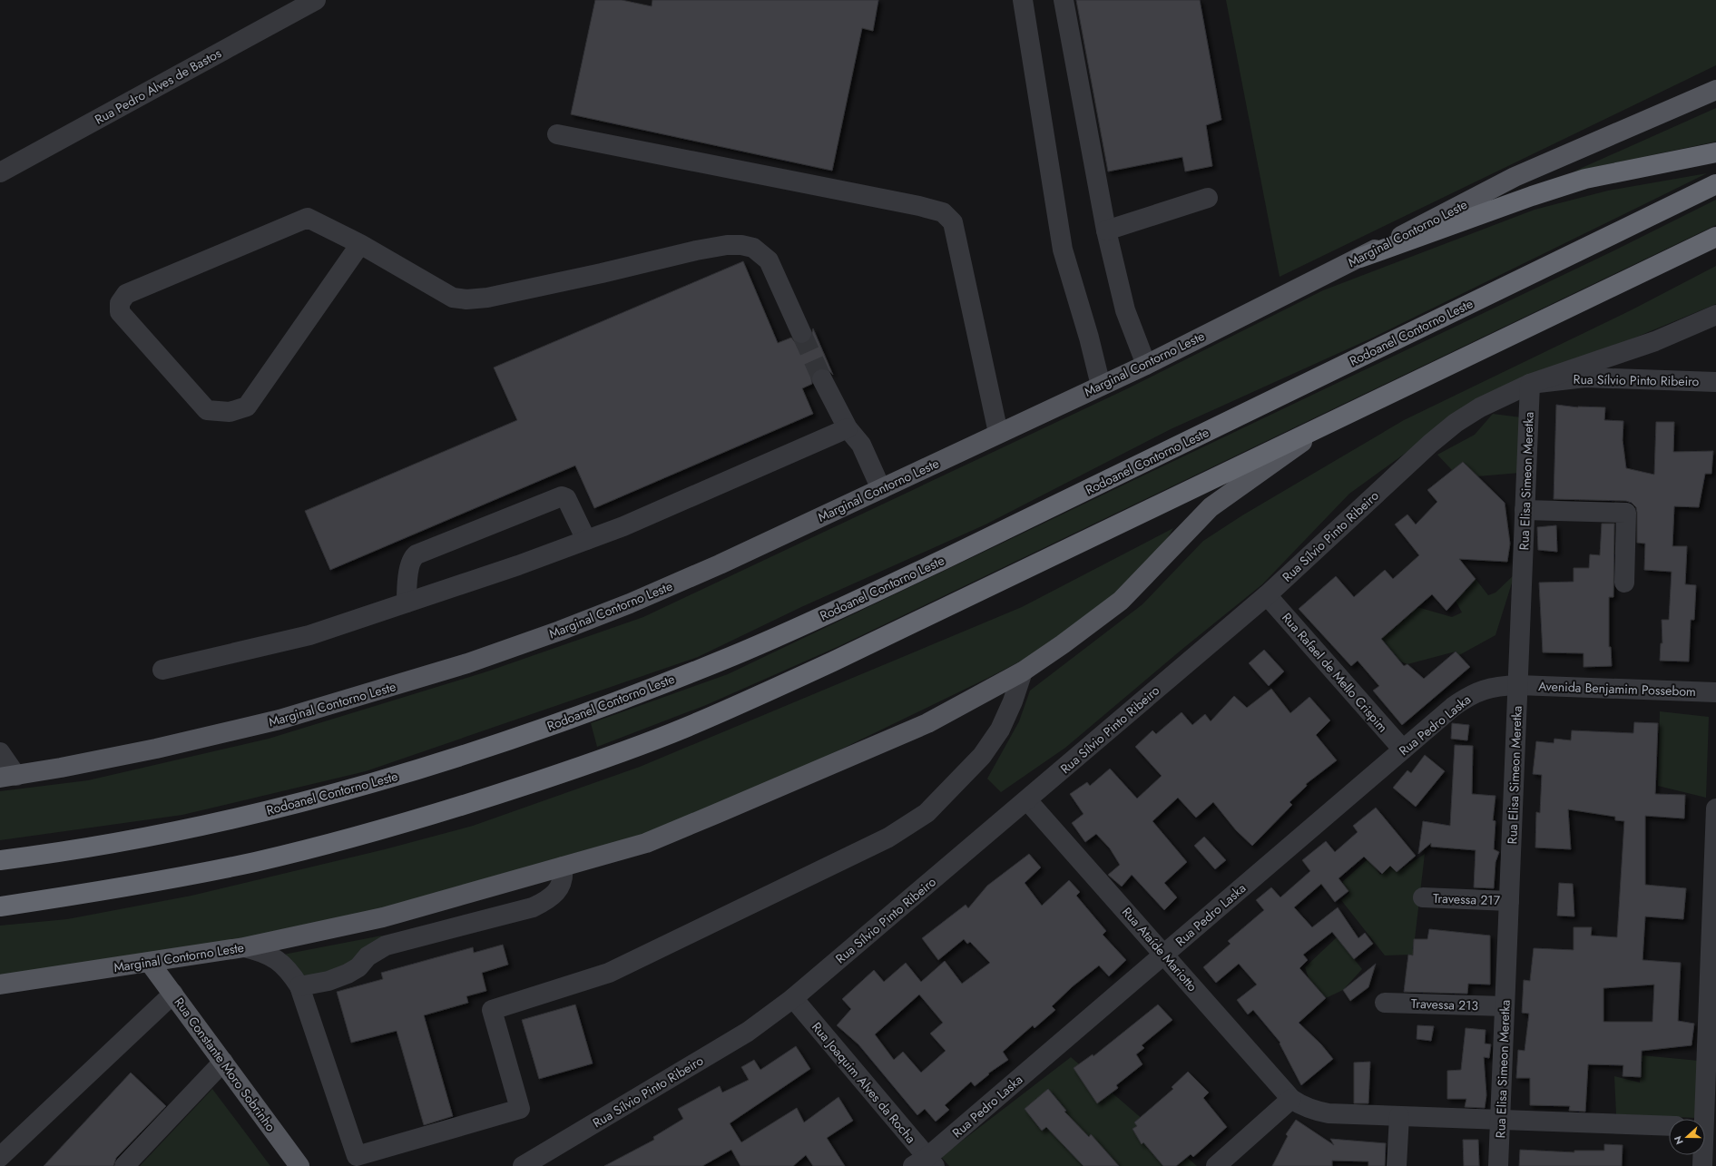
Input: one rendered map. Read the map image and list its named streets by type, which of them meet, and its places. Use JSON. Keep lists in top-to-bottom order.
{
  "streets": {
    "highway": ["Rodoanel Contorno Leste"],
    "main road": ["Marginal Contorno Leste", "Rua Constante Moro Sobrinho"],
    "street": [
      "Rua Pedro Alves de Bastos",
      "Rua Sílvio Pinto Ribeiro",
      "Rua Elisa Simeon Meretka",
      "Rua Rafael de Mello Crispim",
      "Avenida Benjamim Possebom",
      "Rua Pedro Laska",
      "Travessa 217",
      "Rua Ataíde Mariotto",
      "Travessa 213",
      "Rua Joaquim Alves da Rocha"
    ]
  },
  "crossings": [
    ["Marginal Contorno Leste", "Rua Constante Moro Sobrinho"],
    ["Rua Sílvio Pinto Ribeiro", "Rua Elisa Simeon Meretka"],
    ["Rua Sílvio Pinto Ribeiro", "Rua Rafael de Mello Crispim"],
    ["Rua Sílvio Pinto Ribeiro", "Rua Ataíde Mariotto"],
    ["Rua Sílvio Pinto Ribeiro", "Rua Joaquim Alves da Rocha"],
    ["Rua Elisa Simeon Meretka", "Avenida Benjamim Possebom"],
    ["Rua Elisa Simeon Meretka", "Rua Pedro Laska"],
    ["Rua Elisa Simeon Meretka", "Travessa 217"],
    ["Rua Elisa Simeon Meretka", "Rua Ataíde Mariotto"],
    ["Rua Elisa Simeon Meretka", "Travessa 213"],
    ["Rua Rafael de Mello Crispim", "Rua Pedro Laska"],
    ["Avenida Benjamim Possebom", "Rua Pedro Laska"],
    ["Rua Pedro Laska", "Rua Ataíde Mariotto"],
    ["Rua Pedro Laska", "Rua Joaquim Alves da Rocha"]
  ],
  "north": "left"
}
